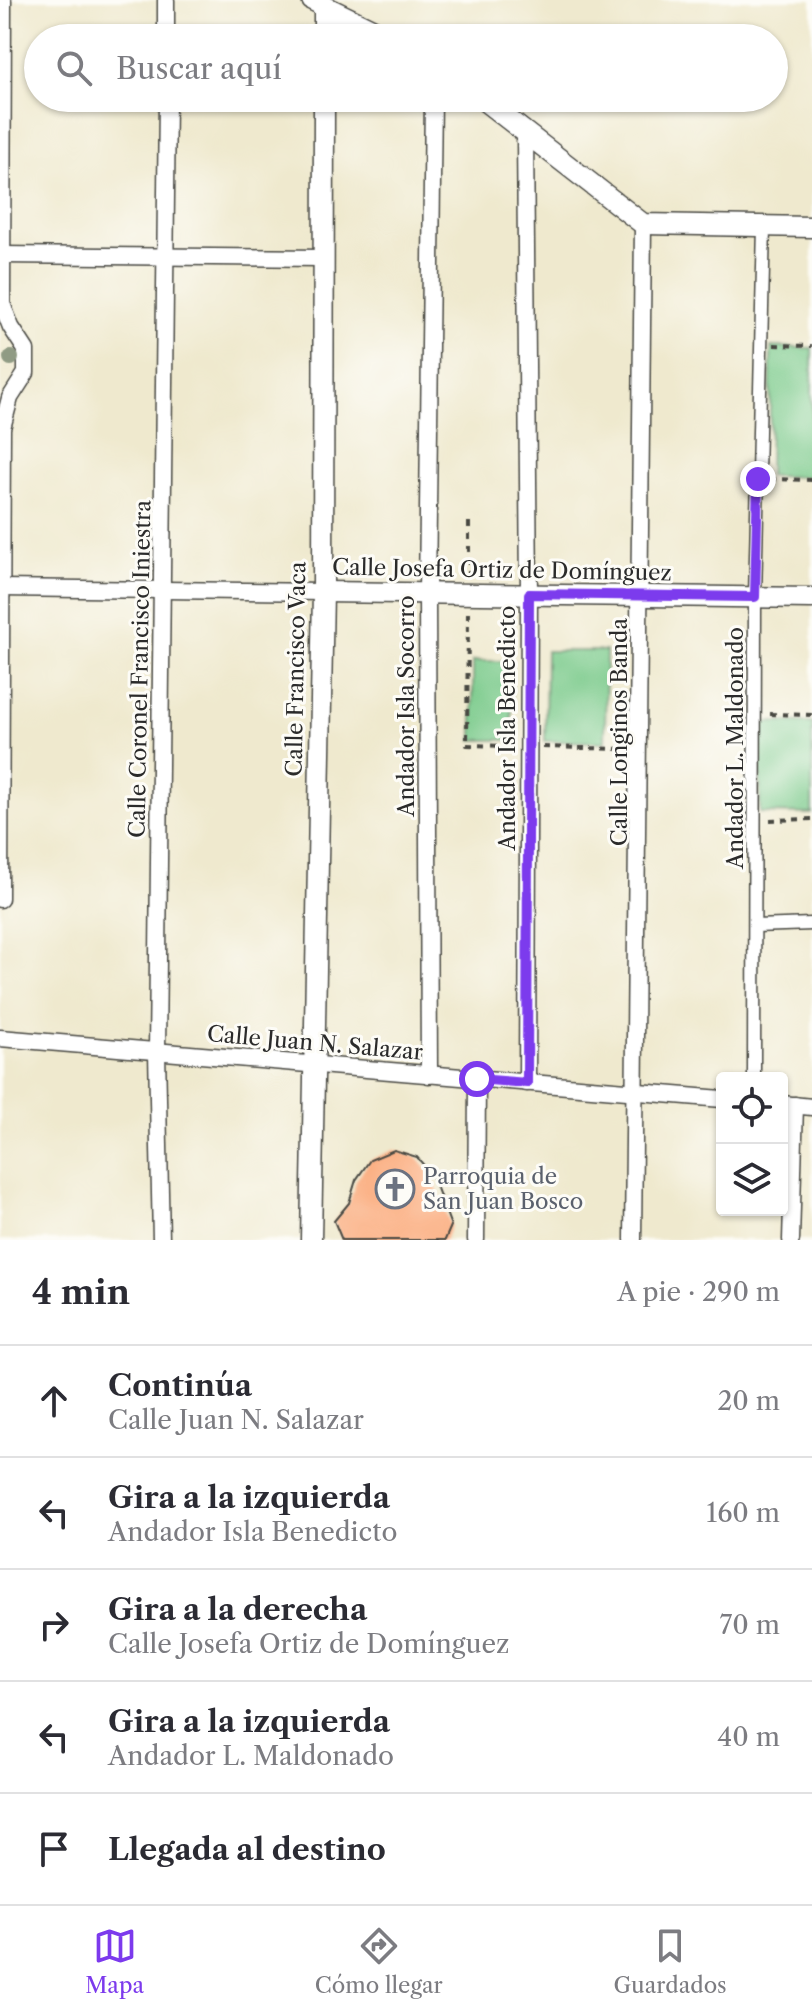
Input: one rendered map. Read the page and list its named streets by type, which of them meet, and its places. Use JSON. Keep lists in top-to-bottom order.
{
  "streets": {
    "street": [
      "Calle Josefa Ortiz de Domínguez",
      "Calle Coronel Francisco Iniestra",
      "Calle Francisco Vaca",
      "Andador Isla Socorro",
      "Andador Isla Benedicto",
      "Calle Longinos Banda",
      "Andador L. Maldonado",
      "Calle Juan N. Salazar"
    ]
  },
  "crossings": [
    ["Calle Josefa Ortiz de Domínguez", "Calle Coronel Francisco Iniestra"],
    ["Calle Josefa Ortiz de Domínguez", "Calle Francisco Vaca"],
    ["Calle Josefa Ortiz de Domínguez", "Andador Isla Socorro"],
    ["Calle Josefa Ortiz de Domínguez", "Andador Isla Benedicto"],
    ["Calle Josefa Ortiz de Domínguez", "Calle Longinos Banda"],
    ["Calle Josefa Ortiz de Domínguez", "Andador L. Maldonado"],
    ["Calle Coronel Francisco Iniestra", "Calle Juan N. Salazar"],
    ["Calle Francisco Vaca", "Calle Juan N. Salazar"],
    ["Andador Isla Socorro", "Calle Juan N. Salazar"],
    ["Andador Isla Benedicto", "Calle Juan N. Salazar"],
    ["Calle Longinos Banda", "Calle Juan N. Salazar"]
  ],
  "places": {
    "church": ["Parroquia de San Juan Bosco"]
  },
  "page": {
    "search": "Buscar aquí",
    "heading": ["4 min", "A pie · 290 m"],
    "list": [
      ["Continúa", "Calle Juan N. Salazar", "20 m"],
      ["Gira a la izquierda", "Andador Isla Benedicto", "160 m"],
      ["Gira a la derecha", "Calle Josefa Ortiz de Domínguez", "70 m"],
      ["Gira a la izquierda", "Andador L. Maldonado", "40 m"],
      "Llegada al destino"
    ],
    "nav": ["Mapa", "Cómo llegar", "Guardados"]
  }
}
